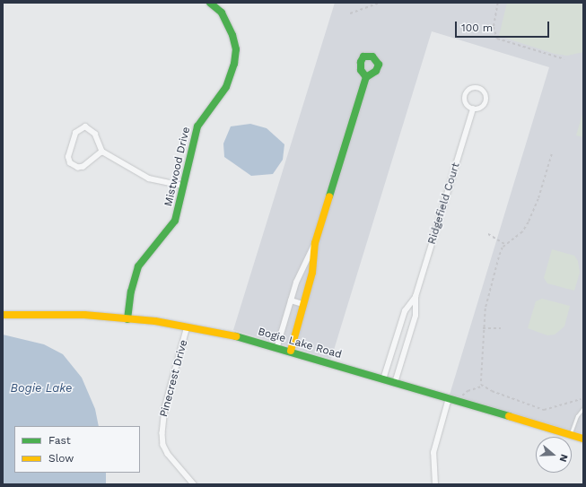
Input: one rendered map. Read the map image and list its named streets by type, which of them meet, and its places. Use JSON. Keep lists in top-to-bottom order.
{
  "streets": {
    "street": [
      "Mistwood Drive",
      "Ridgefield Court",
      "Bogie Lake Road",
      "Pinecrest Drive"
    ]
  },
  "crossings": [
    ["Mistwood Drive", "Bogie Lake Road"],
    ["Ridgefield Court", "Bogie Lake Road"],
    ["Bogie Lake Road", "Pinecrest Drive"]
  ],
  "water": ["Bogie Lake"],
  "legend": ["Fast", "Slow"],
  "scale_bar": "100 m",
  "north": "right"
}
